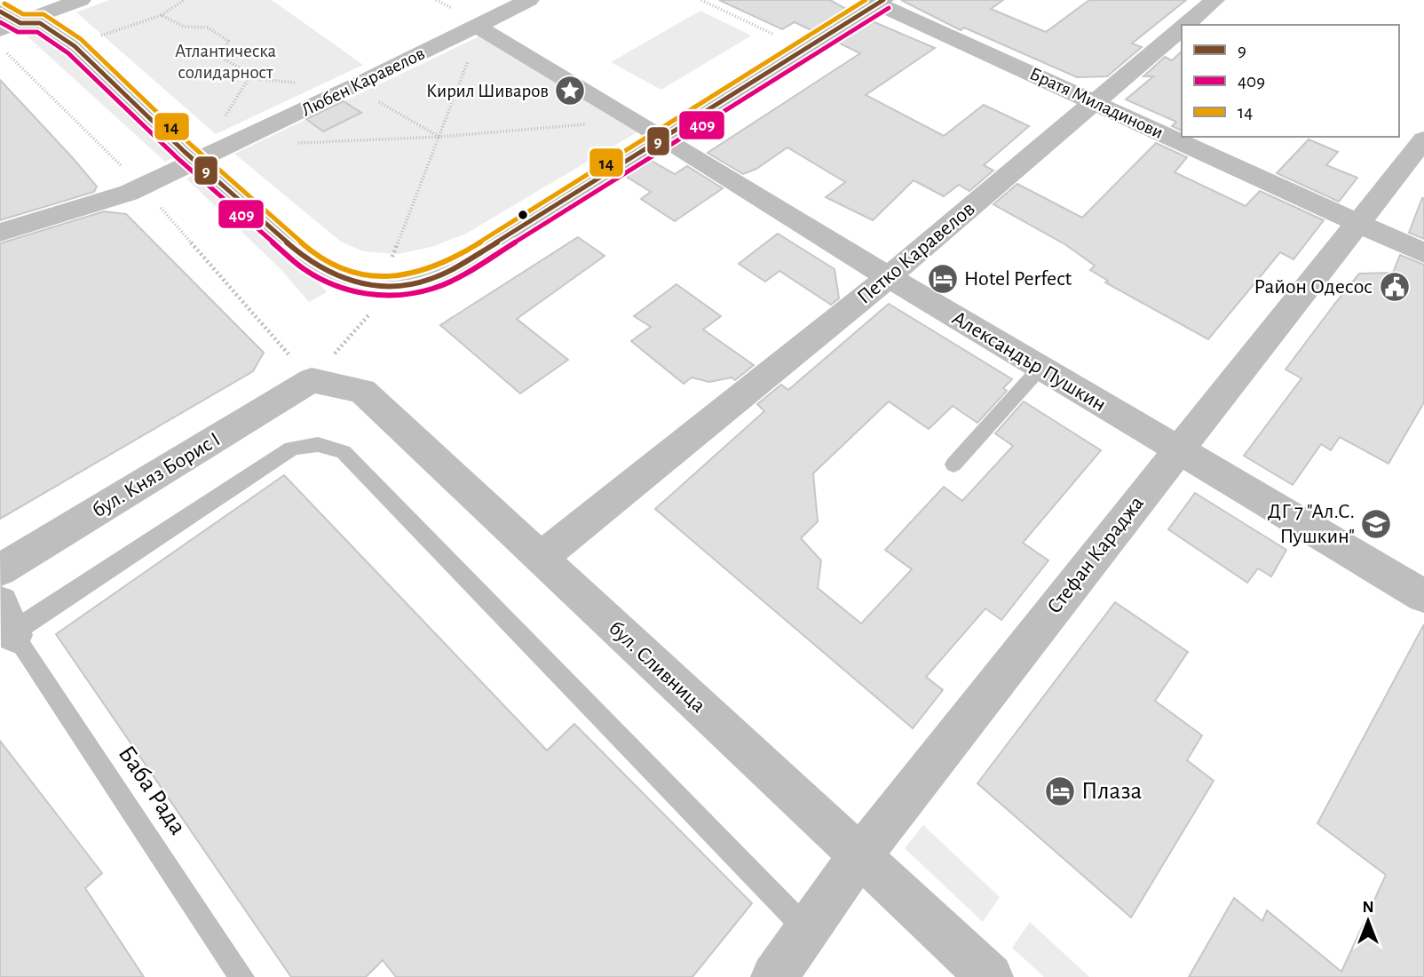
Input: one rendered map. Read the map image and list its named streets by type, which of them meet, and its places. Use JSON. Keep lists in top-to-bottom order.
{
  "streets": {
    "street": [
      "Любен Каравелов",
      "Братя Миладинови",
      "Петко Каравелов",
      "Александър Пушкин",
      "бул. Княз Борис I",
      "Стефан Караджа",
      "бул. Сливница"
    ],
    "lane": ["Баба Рада"]
  },
  "crossings": [
    ["Любен Каравелов", "Александър Пушкин"],
    ["Братя Миладинови", "Петко Каравелов"],
    ["Братя Миладинови", "Стефан Караджа"],
    ["Петко Каравелов", "Александър Пушкин"],
    ["Петко Каравелов", "бул. Сливница"],
    ["Александър Пушкин", "Стефан Караджа"],
    ["бул. Княз Борис I", "бул. Сливница"],
    ["Стефан Караджа", "бул. Сливница"]
  ],
  "parks": ["Атлантическа солидарност"],
  "places": {
    "place": ["Кирил Шиваров"],
    "hotel": ["Hotel Perfect", "Плаза"],
    "public building": ["Район Одесос"],
    "school or university": ["ДГ 7 \"Ал.С. Пушкин\""]
  },
  "lines": ["transit line 9", "transit line 14", "transit line 409"],
  "legend": ["9", "409", "14"],
  "north": "top"
}
